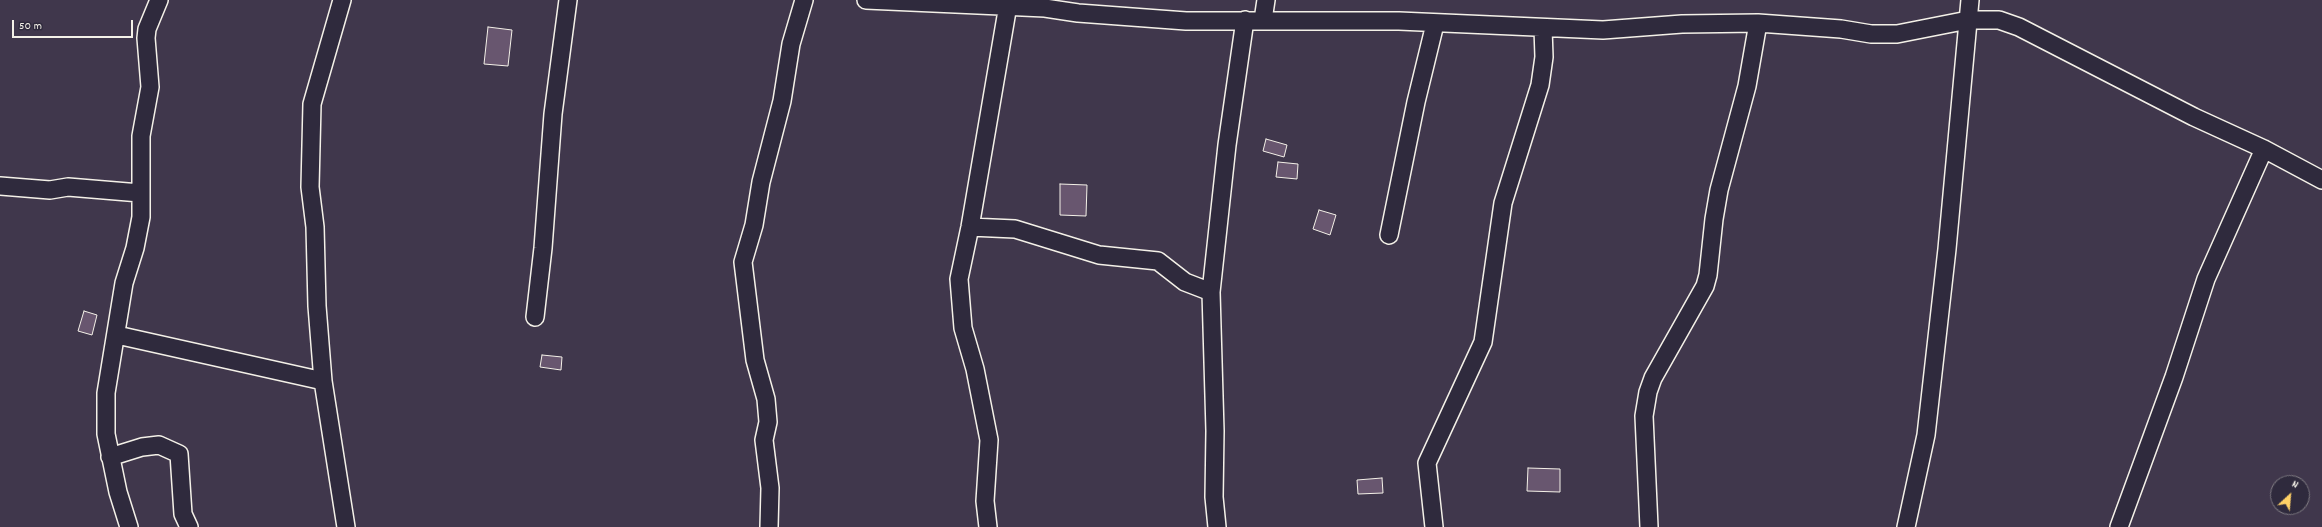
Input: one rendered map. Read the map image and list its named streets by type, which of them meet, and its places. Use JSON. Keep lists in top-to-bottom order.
{
  "scale_bar": "50 m",
  "north": "top right"
}
